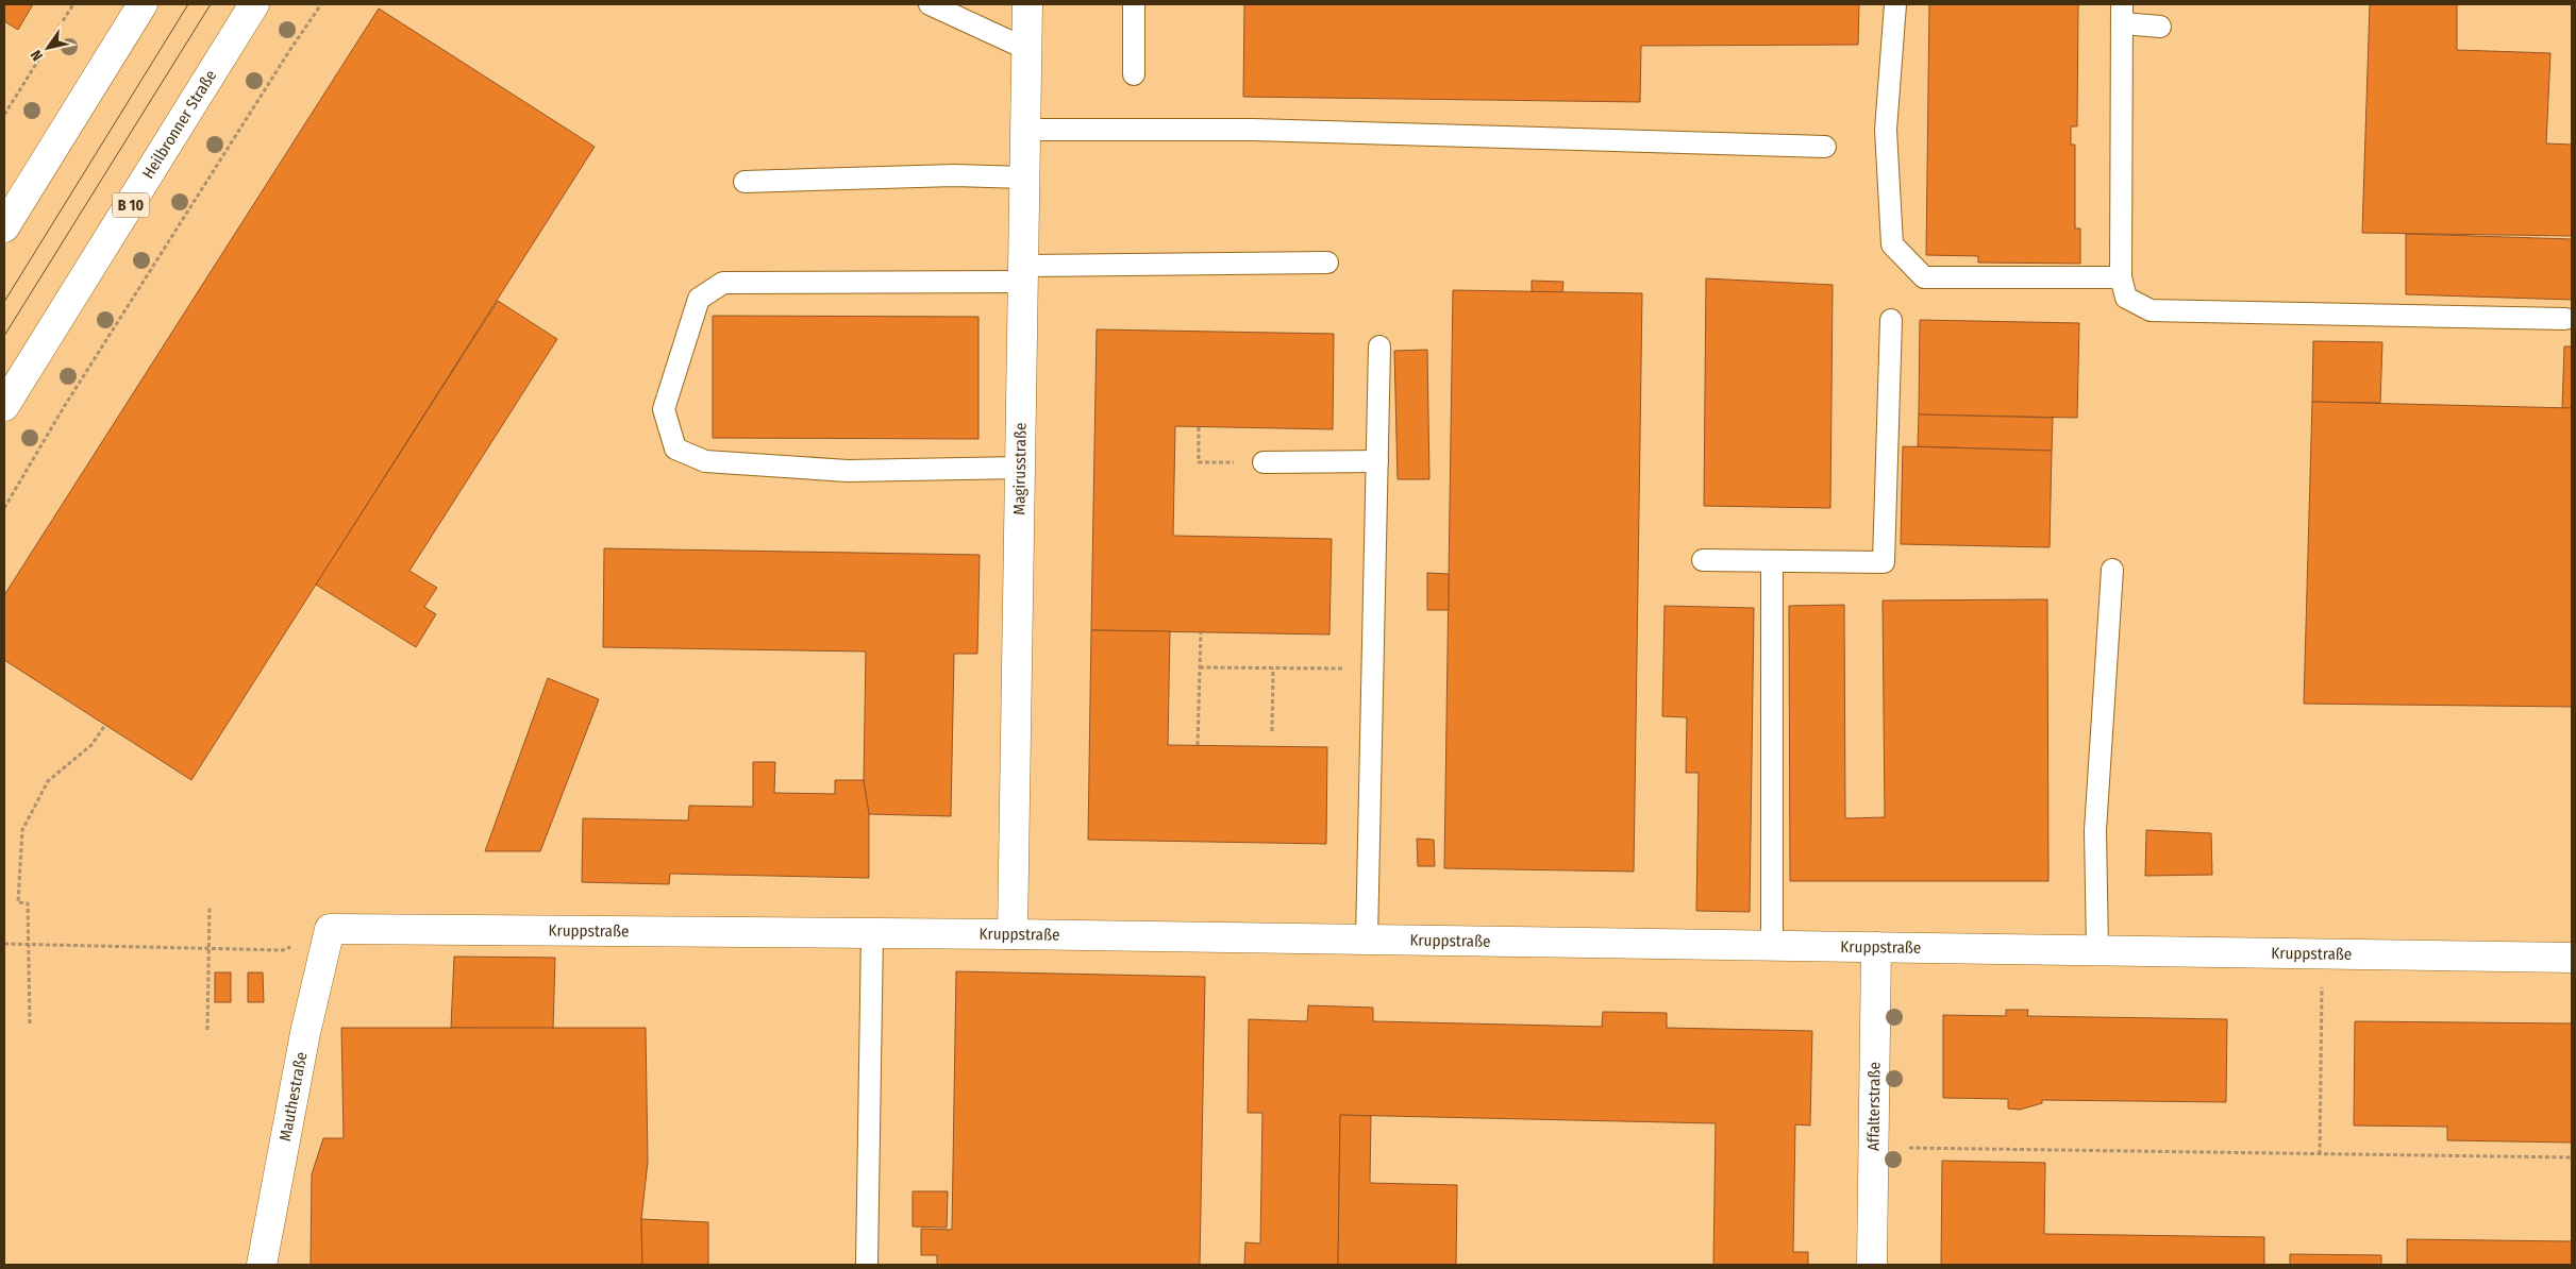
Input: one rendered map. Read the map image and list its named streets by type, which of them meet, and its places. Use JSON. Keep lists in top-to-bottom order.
{
  "streets": {
    "street": [
      "Heilbronner Straße",
      "B 10",
      "Magirusstraße",
      "Kruppstraße",
      "Mauthestraße",
      "Affalterstraße"
    ]
  },
  "crossings": [
    ["Magirusstraße", "Kruppstraße"],
    ["Kruppstraße", "Mauthestraße"],
    ["Kruppstraße", "Affalterstraße"]
  ],
  "north": "bottom left"
}
